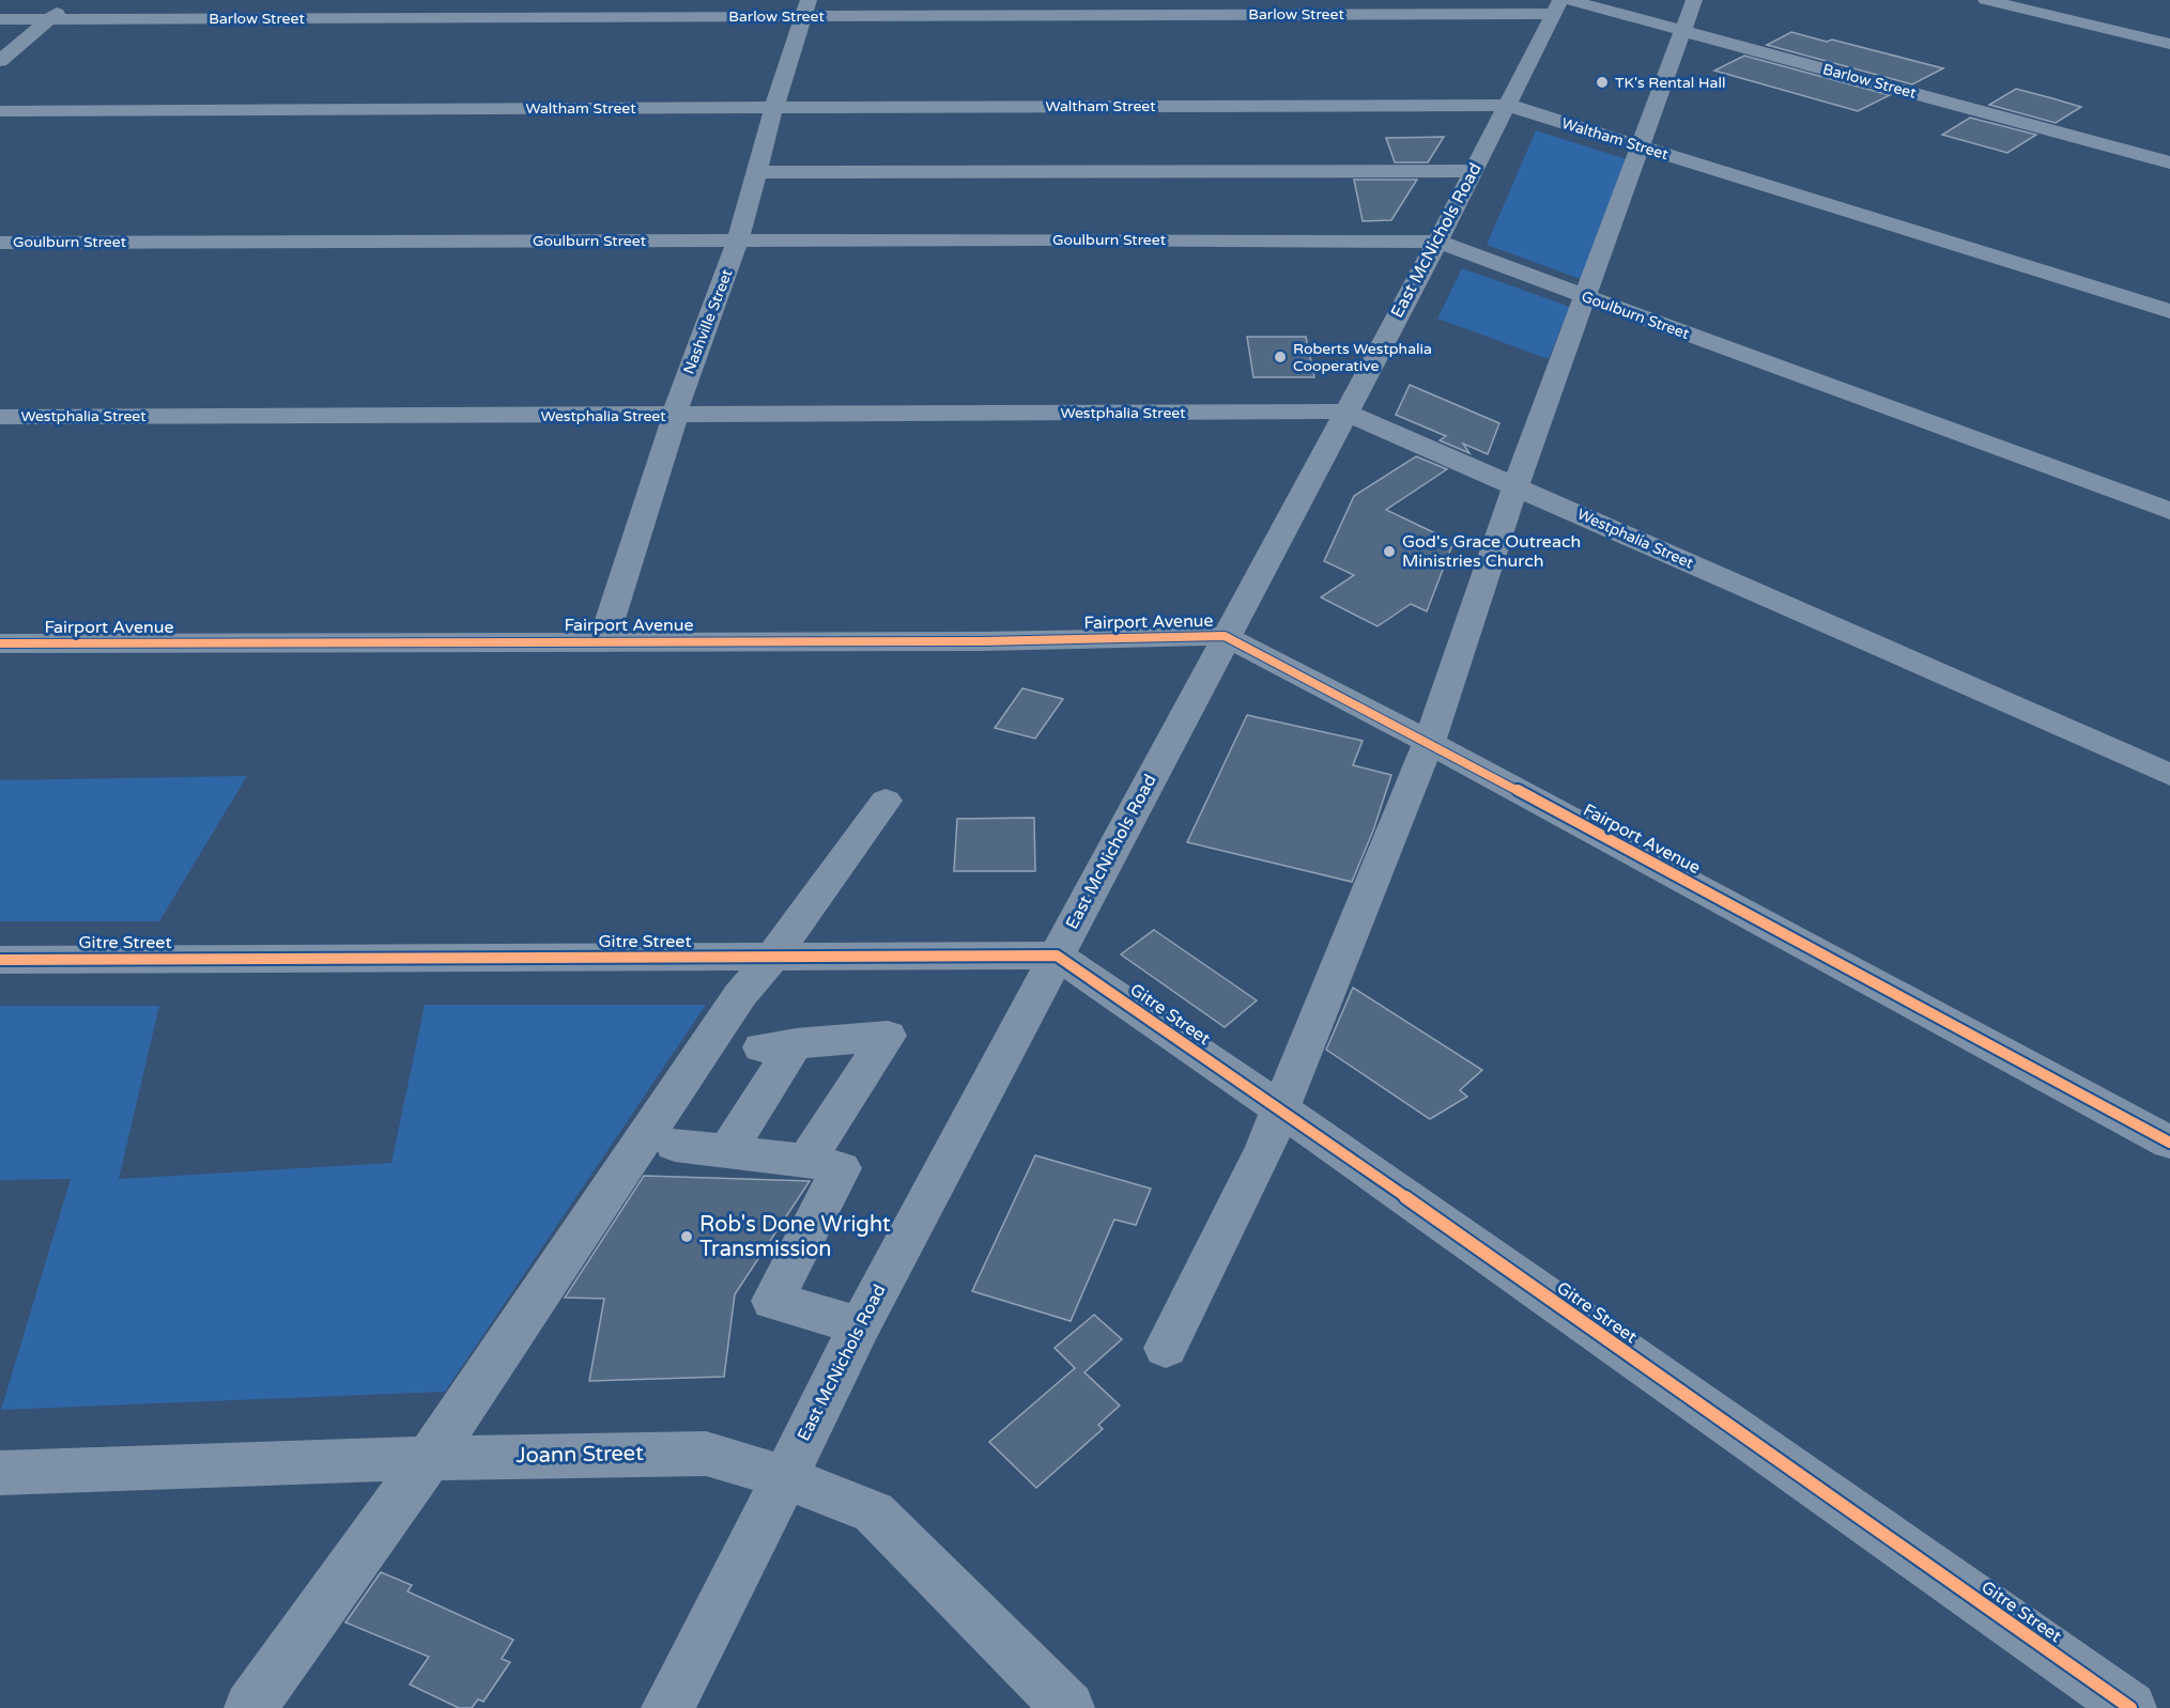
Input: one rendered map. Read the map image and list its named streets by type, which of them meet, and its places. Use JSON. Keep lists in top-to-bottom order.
{
  "streets": {
    "street": [
      "Barlow Street",
      "Waltham Street",
      "Goulburn Street",
      "East McNichols Road",
      "Nashville Street",
      "Westphalia Street",
      "Fairport Avenue",
      "Gitre Street",
      "Joann Street"
    ]
  },
  "crossings": [
    ["Barlow Street", "East McNichols Road"],
    ["Barlow Street", "Nashville Street"],
    ["Waltham Street", "East McNichols Road"],
    ["Waltham Street", "Nashville Street"],
    ["Goulburn Street", "East McNichols Road"],
    ["Goulburn Street", "Nashville Street"],
    ["East McNichols Road", "Westphalia Street"],
    ["East McNichols Road", "Fairport Avenue"],
    ["East McNichols Road", "Gitre Street"],
    ["East McNichols Road", "Joann Street"],
    ["Nashville Street", "Westphalia Street"],
    ["Nashville Street", "Fairport Avenue"]
  ],
  "places": [
    "TK's Rental Hall",
    "Roberts Westphalia Cooperative",
    "God's Grace Outreach Ministries Church",
    "Rob's Done Wright Transmission"
  ]
}
